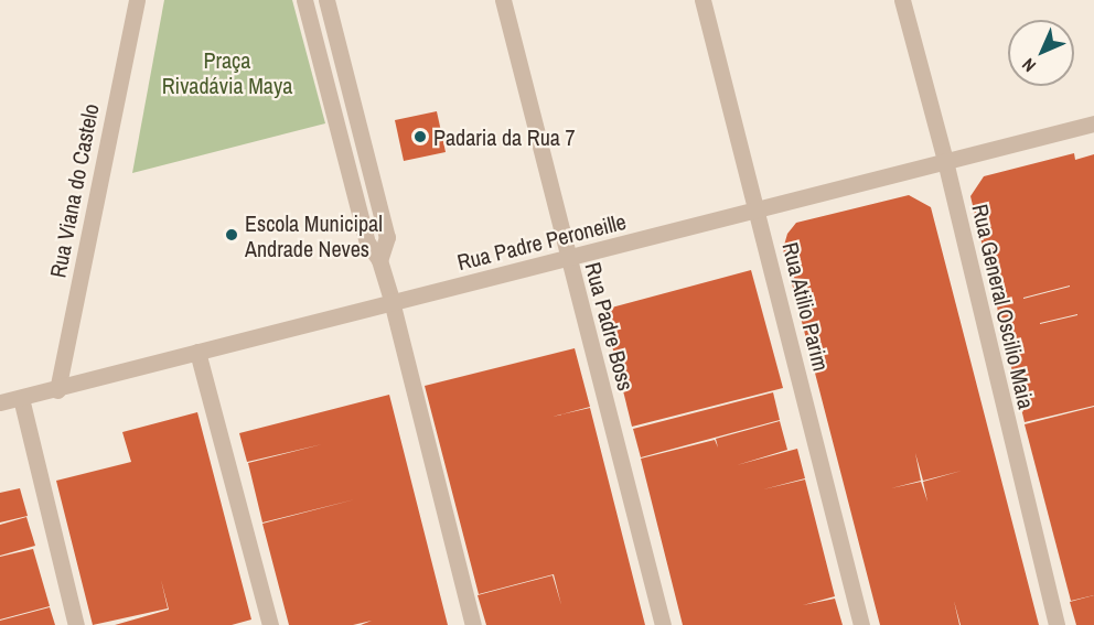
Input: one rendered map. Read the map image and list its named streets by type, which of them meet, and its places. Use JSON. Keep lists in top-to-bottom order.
{
  "streets": {
    "street": [
      "Rua Viana do Castelo",
      "Rua Padre Peroneille",
      "Rua Atilio Parim",
      "Rua General Oscilio Maia",
      "Rua Padre Boss"
    ]
  },
  "crossings": [
    ["Rua Viana do Castelo", "Rua Padre Peroneille"],
    ["Rua Padre Peroneille", "Rua Atilio Parim"],
    ["Rua Padre Peroneille", "Rua General Oscilio Maia"],
    ["Rua Padre Peroneille", "Rua Padre Boss"]
  ],
  "parks": ["Praça Rivadávia Maya"],
  "places": ["Padaria da Rua 7", "Escola Municipal Andrade Neves"],
  "north": "bottom left"
}
